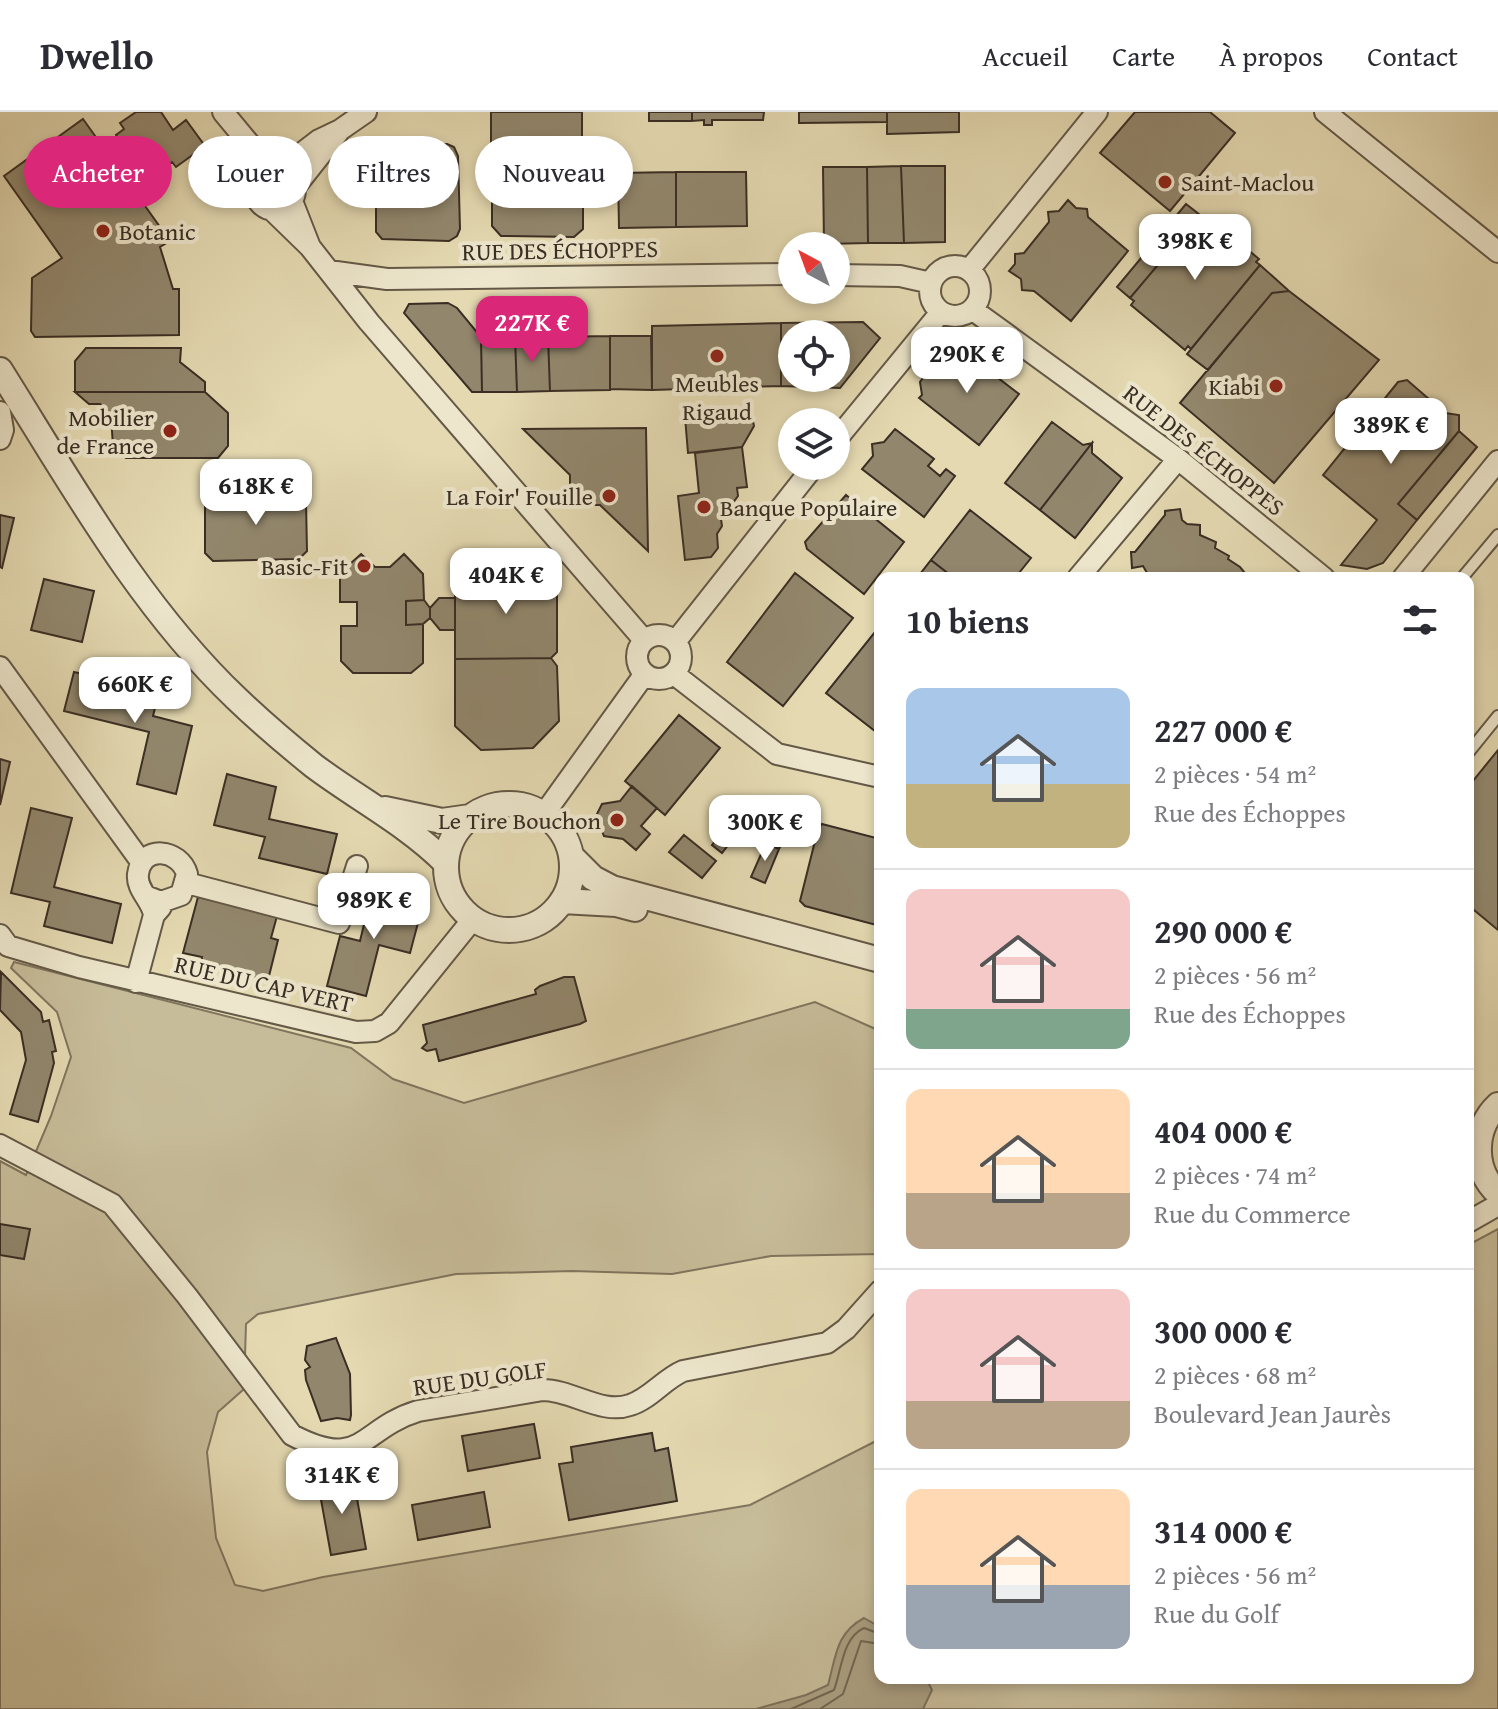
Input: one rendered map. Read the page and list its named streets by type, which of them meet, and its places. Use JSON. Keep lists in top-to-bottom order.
{
  "streets": {
    "street": ["RUE DES ÉCHOPPES", "RUE DU CAP VERT", "RUE DU GOLF"]
  },
  "places": [
    "Saint-Maclou",
    "Botanic",
    "Meubles Rigaud",
    "Kiabi",
    "Mobilier de France",
    "La Foir' Fouille",
    "Banque Populaire",
    "Basic-Fit",
    "Le Tire Bouchon"
  ],
  "north": "top left",
  "page": {
    "header": "Dwello",
    "nav": [
      "Accueil",
      "Carte",
      "À propos",
      "Contact"
    ],
    "chip": [
      "Acheter",
      "Louer",
      "Filtres",
      "Nouveau"
    ],
    "price": [
      "398K €",
      "227K €",
      "290K €",
      "389K €",
      "618K €",
      "404K €",
      "660K €",
      "300K €",
      "989K €",
      "314K €"
    ],
    "heading": "10 biens",
    "list": [
      {
        "name": "227 000 €",
        "note": "2 pièces · 54 m² · Rue des Échoppes"
      },
      {
        "name": "290 000 €",
        "note": "2 pièces · 56 m² · Rue des Échoppes"
      },
      {
        "name": "404 000 €",
        "note": "2 pièces · 74 m² · Rue du Commerce"
      },
      {
        "name": "300 000 €",
        "note": "2 pièces · 68 m² · Boulevard Jean Jaurès"
      },
      {
        "name": "314 000 €",
        "note": "2 pièces · 56 m² · Rue du Golf"
      }
    ]
  }
}
